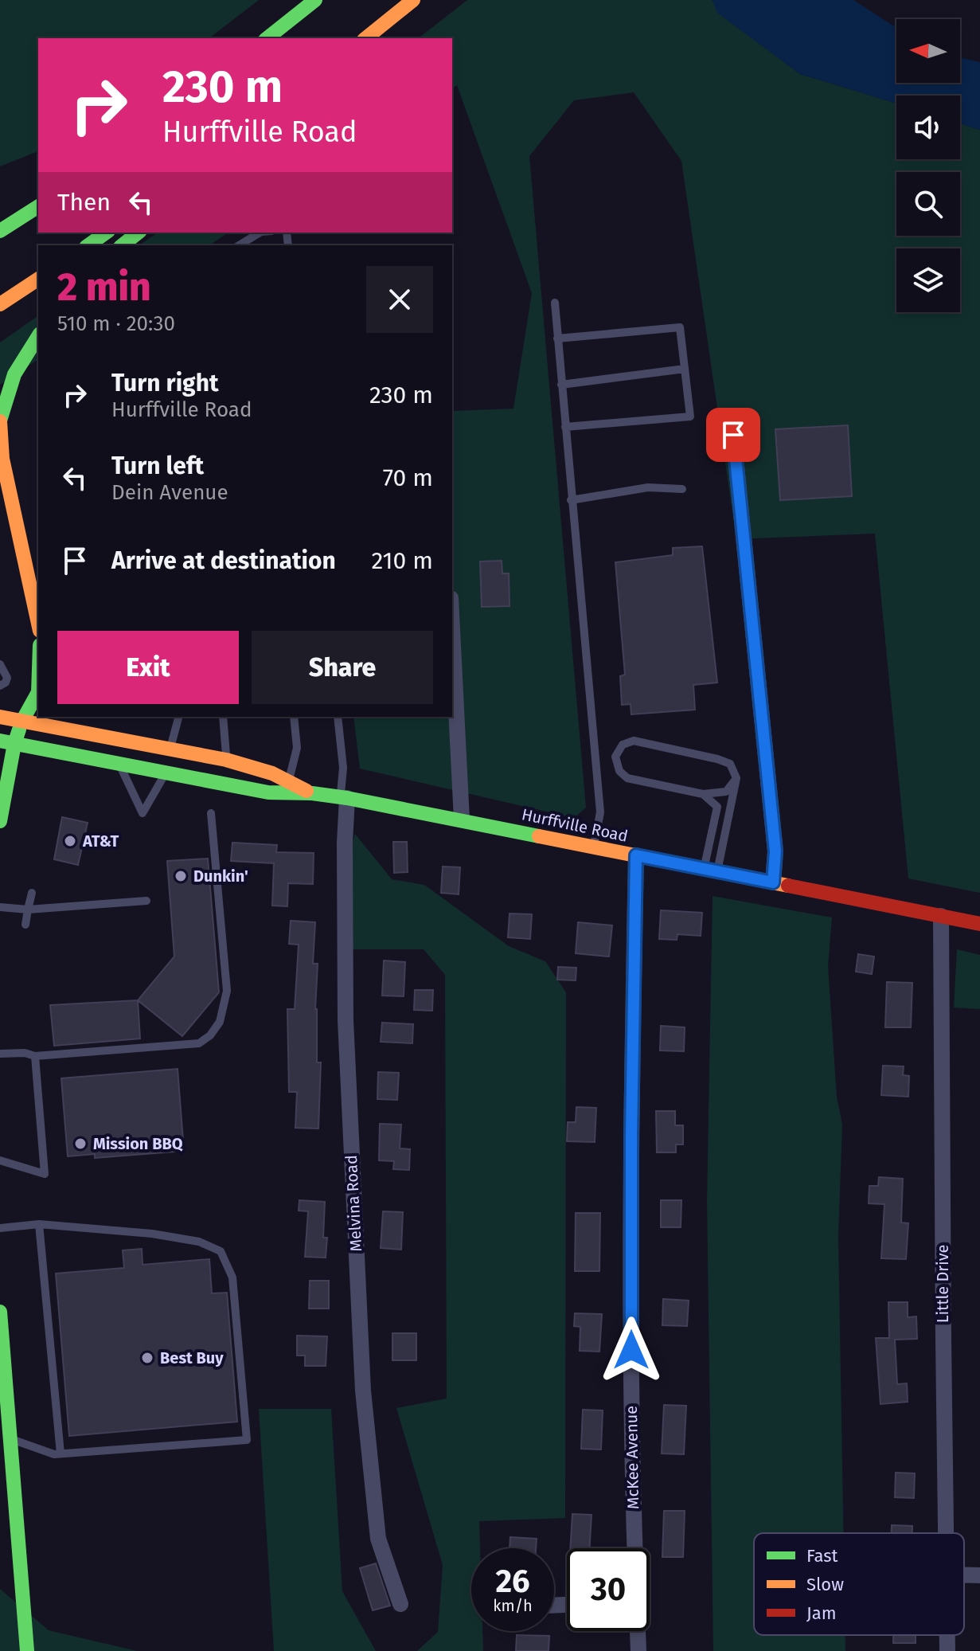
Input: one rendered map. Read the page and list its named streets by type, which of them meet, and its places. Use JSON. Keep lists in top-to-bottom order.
{
  "streets": {
    "main road": ["Hurffville Road"],
    "street": ["Melvina Road", "Little Drive", "McKee Avenue"]
  },
  "crossings": [
    ["Hurffville Road", "Melvina Road"],
    ["Hurffville Road", "Little Drive"],
    ["Hurffville Road", "McKee Avenue"]
  ],
  "places": [
    "AT&T",
    "Dunkin'",
    "Mission BBQ",
    "Best Buy"
  ],
  "legend": ["Fast", "Slow", "Jam"],
  "north": "left",
  "page": {
    "turn": ["230 m", "Hurffville Road"],
    "then": "Then",
    "heading": ["2 min", "510 m · 20:30"],
    "list": [
      {
        "name": "Turn right",
        "note": "Hurffville Road",
        "value": "230 m"
      },
      {
        "name": "Turn left",
        "note": "Dein Avenue",
        "value": "70 m"
      },
      {
        "name": "Arrive at destination",
        "value": "210 m"
      }
    ],
    "buttons": ["Exit", "Share"],
    "speed": "26 km/h",
    "limit": "30"
  }
}
